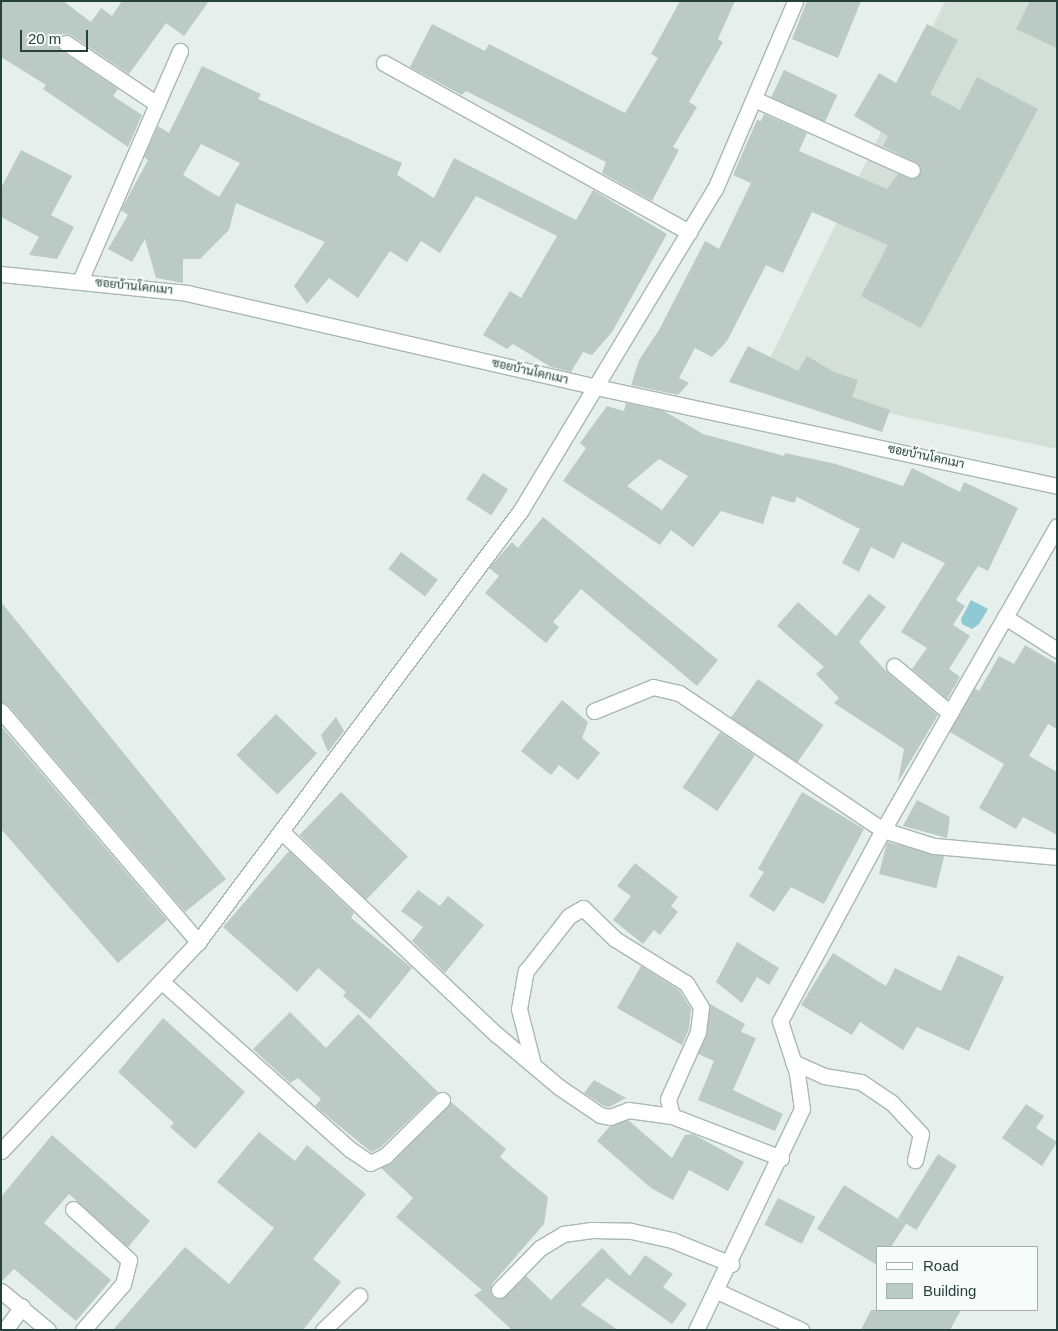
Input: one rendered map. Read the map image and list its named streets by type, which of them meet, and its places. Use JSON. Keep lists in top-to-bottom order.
{
  "streets": {
    "street": ["ซอยบ้านโคกเมา"]
  },
  "legend": ["Road", "Building"],
  "scale_bar": "20 m"
}
